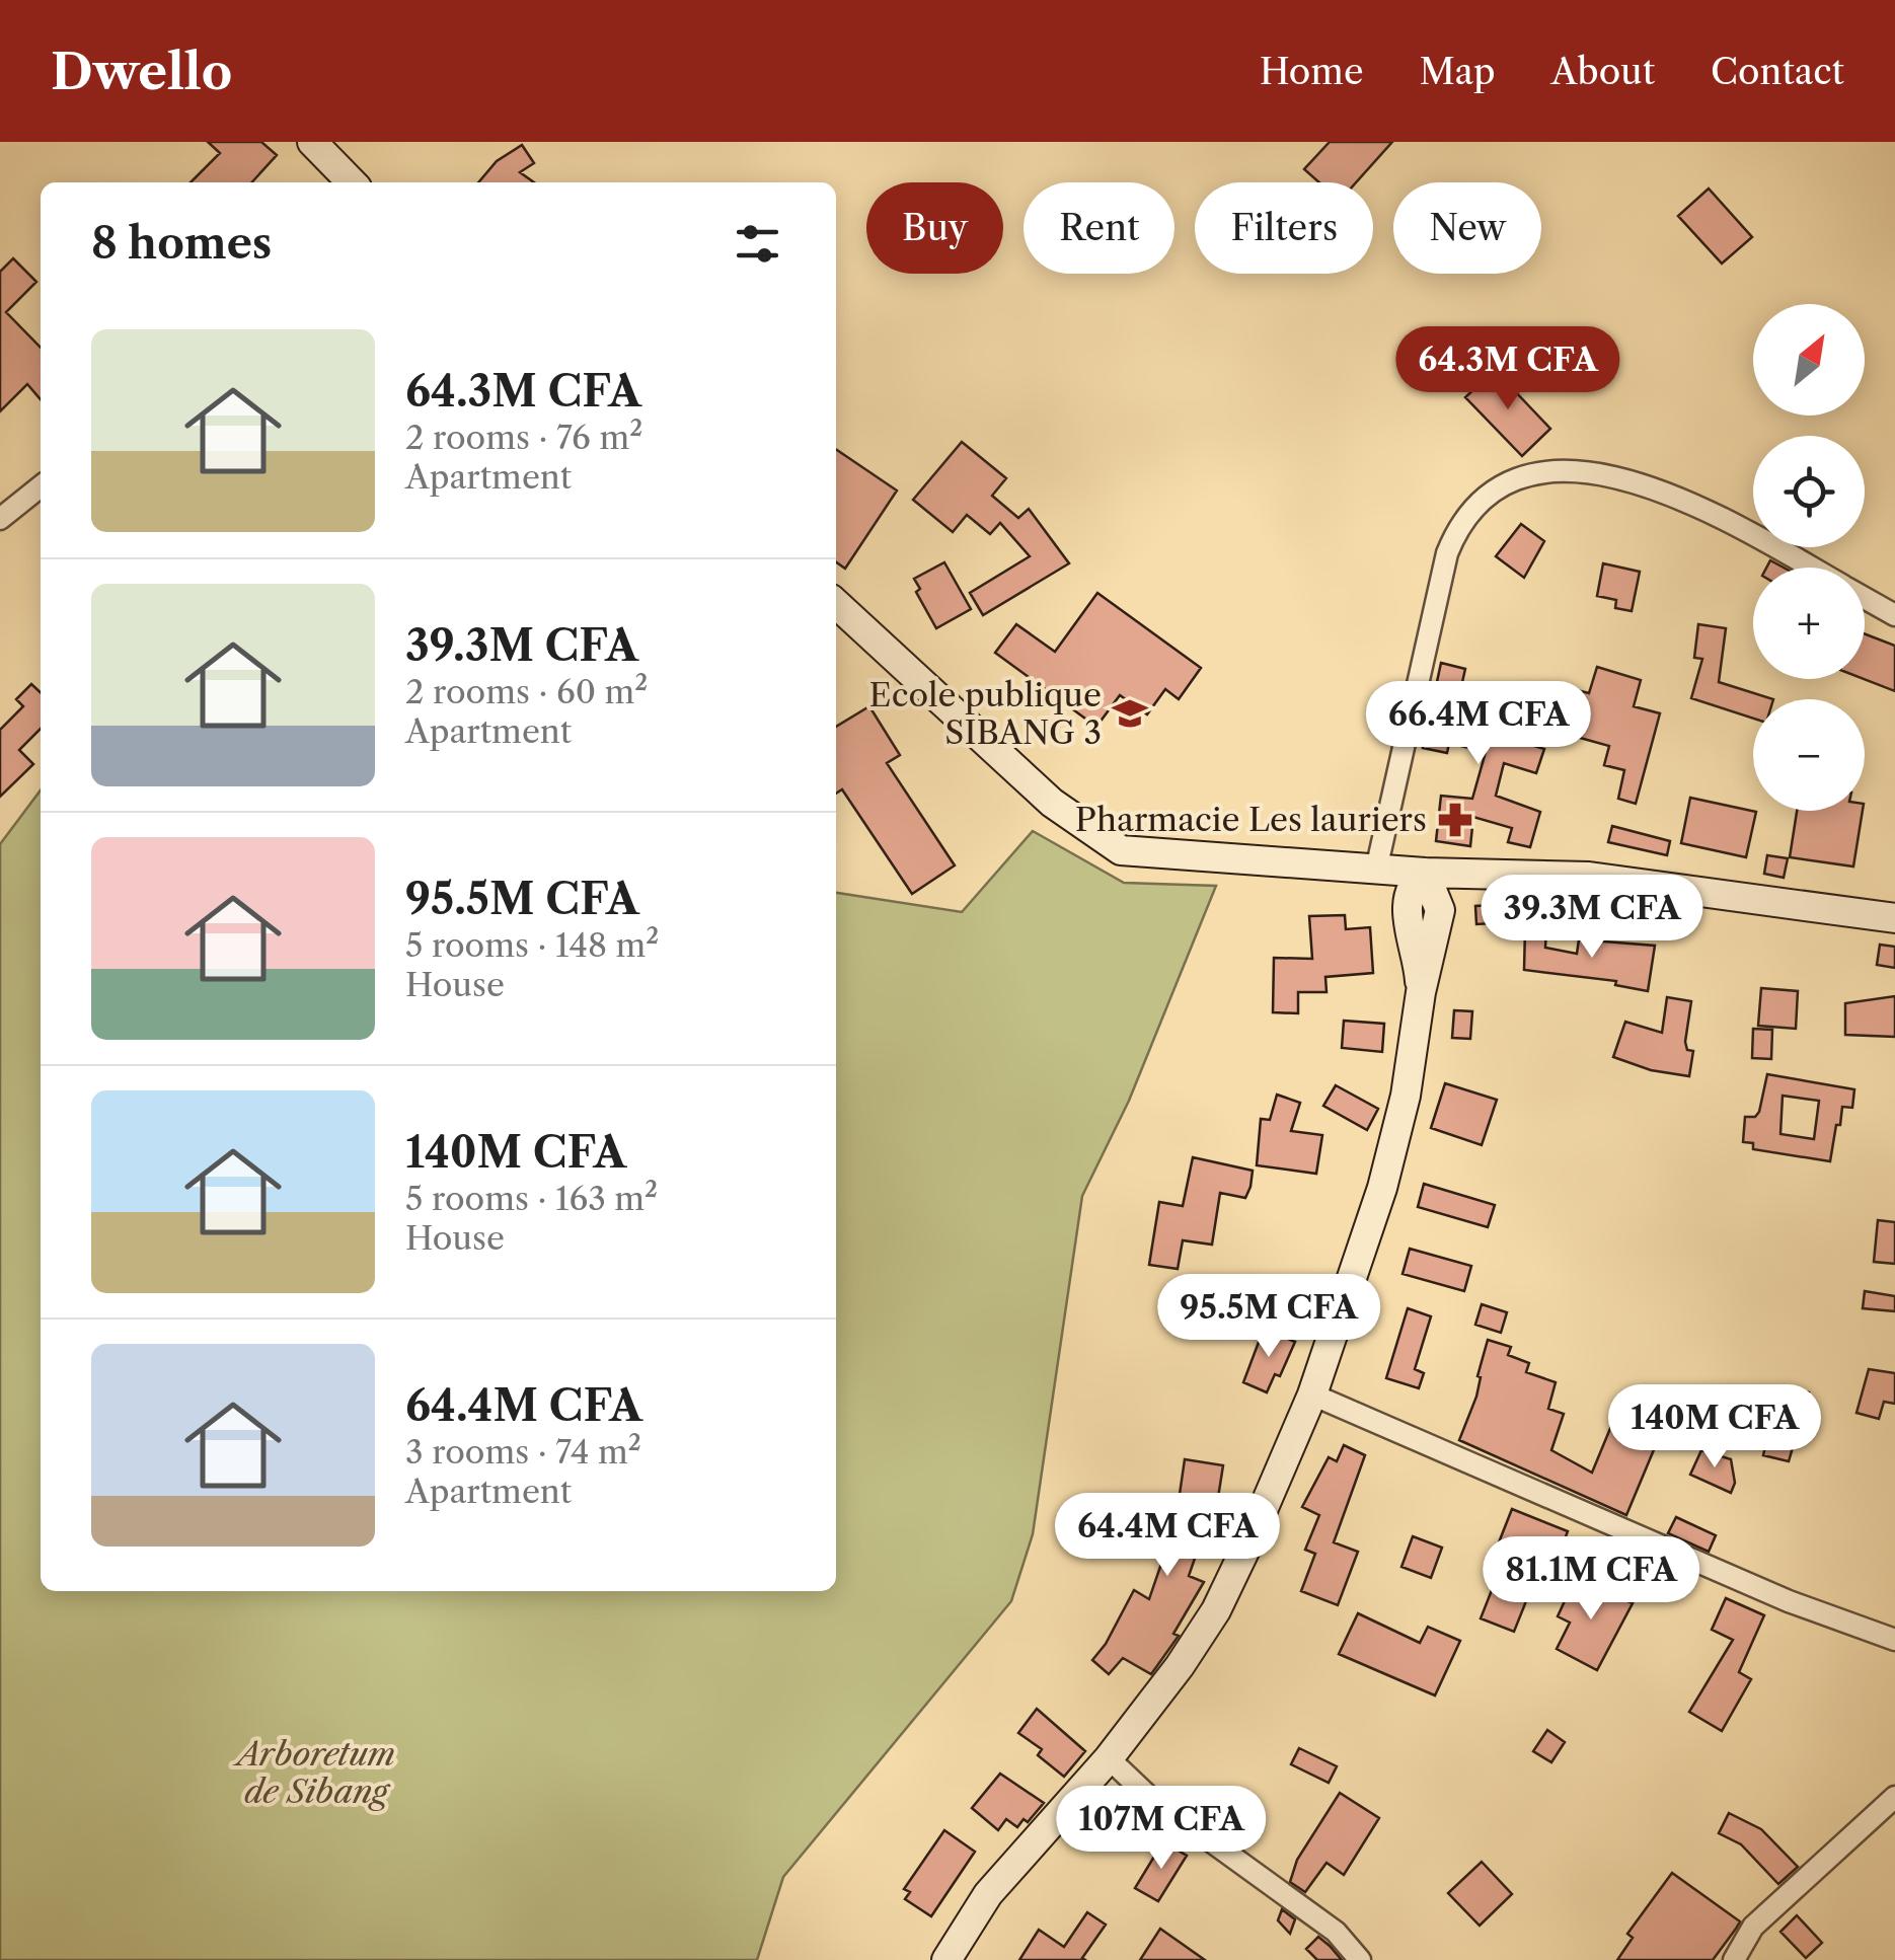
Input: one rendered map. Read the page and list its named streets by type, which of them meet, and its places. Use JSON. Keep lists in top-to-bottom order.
{
  "parks": ["Arboretum de Sibang"],
  "places": {
    "school or university": ["Ecole publique SIBANG 3"],
    "pharmacy": ["Pharmacie Les lauriers"]
  },
  "north": "top right",
  "page": {
    "header": "Dwello",
    "nav": [
      "Home",
      "Map",
      "About",
      "Contact"
    ],
    "chip": [
      "Buy",
      "Rent",
      "Filters",
      "New"
    ],
    "heading": "8 homes",
    "map_buttons": ["+", "−"],
    "list": [
      {
        "name": "64.3M CFA",
        "note": "2 rooms · 76 m² · Apartment"
      },
      {
        "name": "39.3M CFA",
        "note": "2 rooms · 60 m² · Apartment"
      },
      {
        "name": "95.5M CFA",
        "note": "5 rooms · 148 m² · House"
      },
      {
        "name": "140M CFA",
        "note": "5 rooms · 163 m² · House"
      },
      {
        "name": "64.4M CFA",
        "note": "3 rooms · 74 m² · Apartment"
      }
    ],
    "price": [
      "64.3M CFA",
      "66.4M CFA",
      "39.3M CFA",
      "95.5M CFA",
      "140M CFA",
      "64.4M CFA",
      "81.1M CFA",
      "107M CFA"
    ]
  }
}
